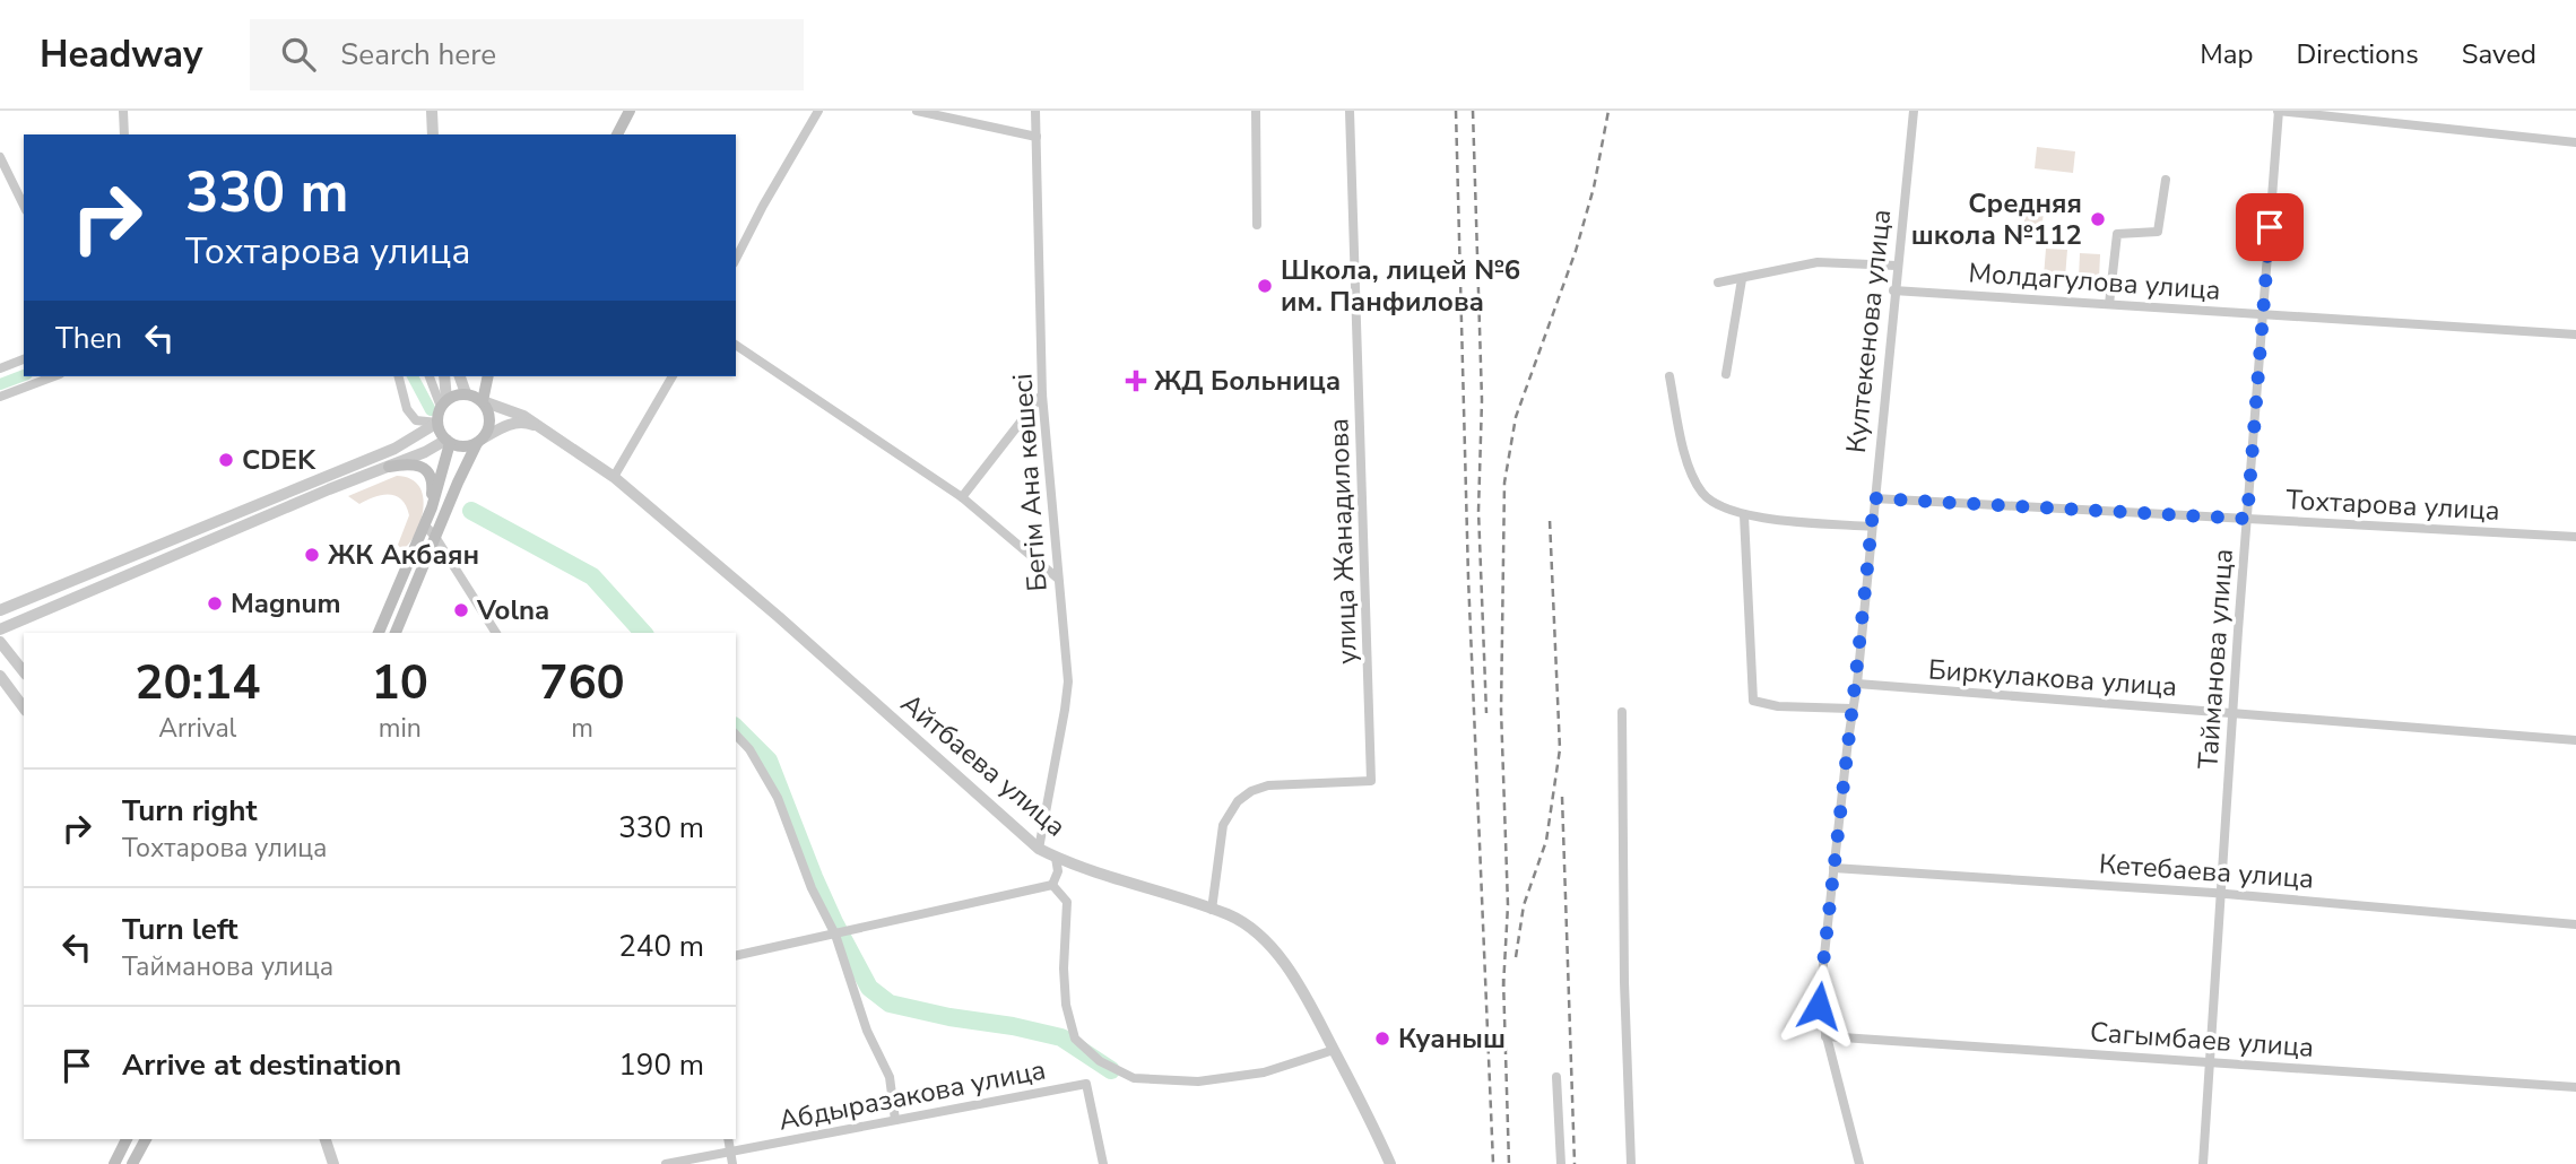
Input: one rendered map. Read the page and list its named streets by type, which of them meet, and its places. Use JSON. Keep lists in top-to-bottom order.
{
  "streets": {
    "street": [
      "Молдагулова улица",
      "Култекенова улица",
      "Бегім Ана көшесі",
      "Тохтарова улица",
      "улица Жанадилова",
      "Тайманова улица",
      "Биркулакова улица",
      "Айтбаева улица",
      "Кетебаева улица",
      "Сагымбаев улица",
      "Абдыразакова улица"
    ]
  },
  "crossings": [
    ["Молдагулова улица", "Култекенова улица"],
    ["Молдагулова улица", "Тайманова улица"],
    ["Култекенова улица", "Тохтарова улица"],
    ["Култекенова улица", "Биркулакова улица"],
    ["Култекенова улица", "Кетебаева улица"],
    ["Култекенова улица", "Сагымбаев улица"],
    ["Бегім Ана көшесі", "Айтбаева улица"],
    ["Тохтарова улица", "Тайманова улица"],
    ["улица Жанадилова", "Айтбаева улица"],
    ["Тайманова улица", "Биркулакова улица"],
    ["Тайманова улица", "Кетебаева улица"],
    ["Тайманова улица", "Сагымбаев улица"]
  ],
  "places": {
    "other": [
      "Средняя школа №112",
      "Школа, лицей №6 им. Панфилова",
      "CDEK",
      "ЖК Акбаян",
      "Magnum",
      "Volna",
      "Куаныш"
    ],
    "health": ["ЖД Больница"]
  },
  "page": {
    "header": "Headway",
    "search": "Search here",
    "nav": ["Map", "Directions", "Saved"],
    "turn": ["330 m", "Тохтарова улица"],
    "then": "Then",
    "eta": [
      "20:14",
      "Arrival",
      "10",
      "min",
      "760",
      "m"
    ],
    "list": [
      {
        "name": "Turn right",
        "note": "Тохтарова улица",
        "value": "330 m"
      },
      {
        "name": "Turn left",
        "note": "Тайманова улица",
        "value": "240 m"
      },
      {
        "name": "Arrive at destination",
        "value": "190 m"
      }
    ]
  }
}
